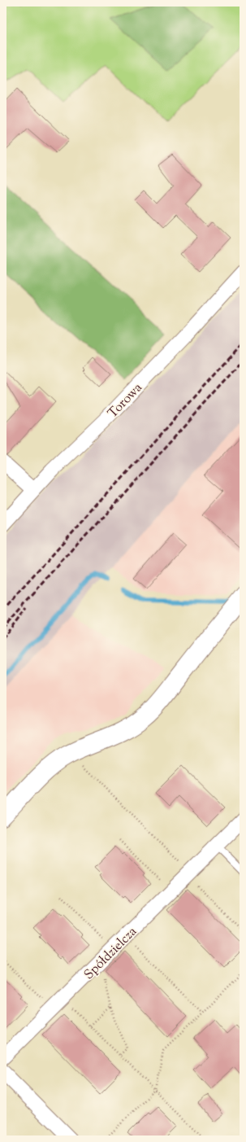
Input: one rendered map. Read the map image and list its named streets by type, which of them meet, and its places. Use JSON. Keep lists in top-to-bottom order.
{
  "streets": {
    "street": ["Torowa", "Spółdzielcza"]
  }
}
